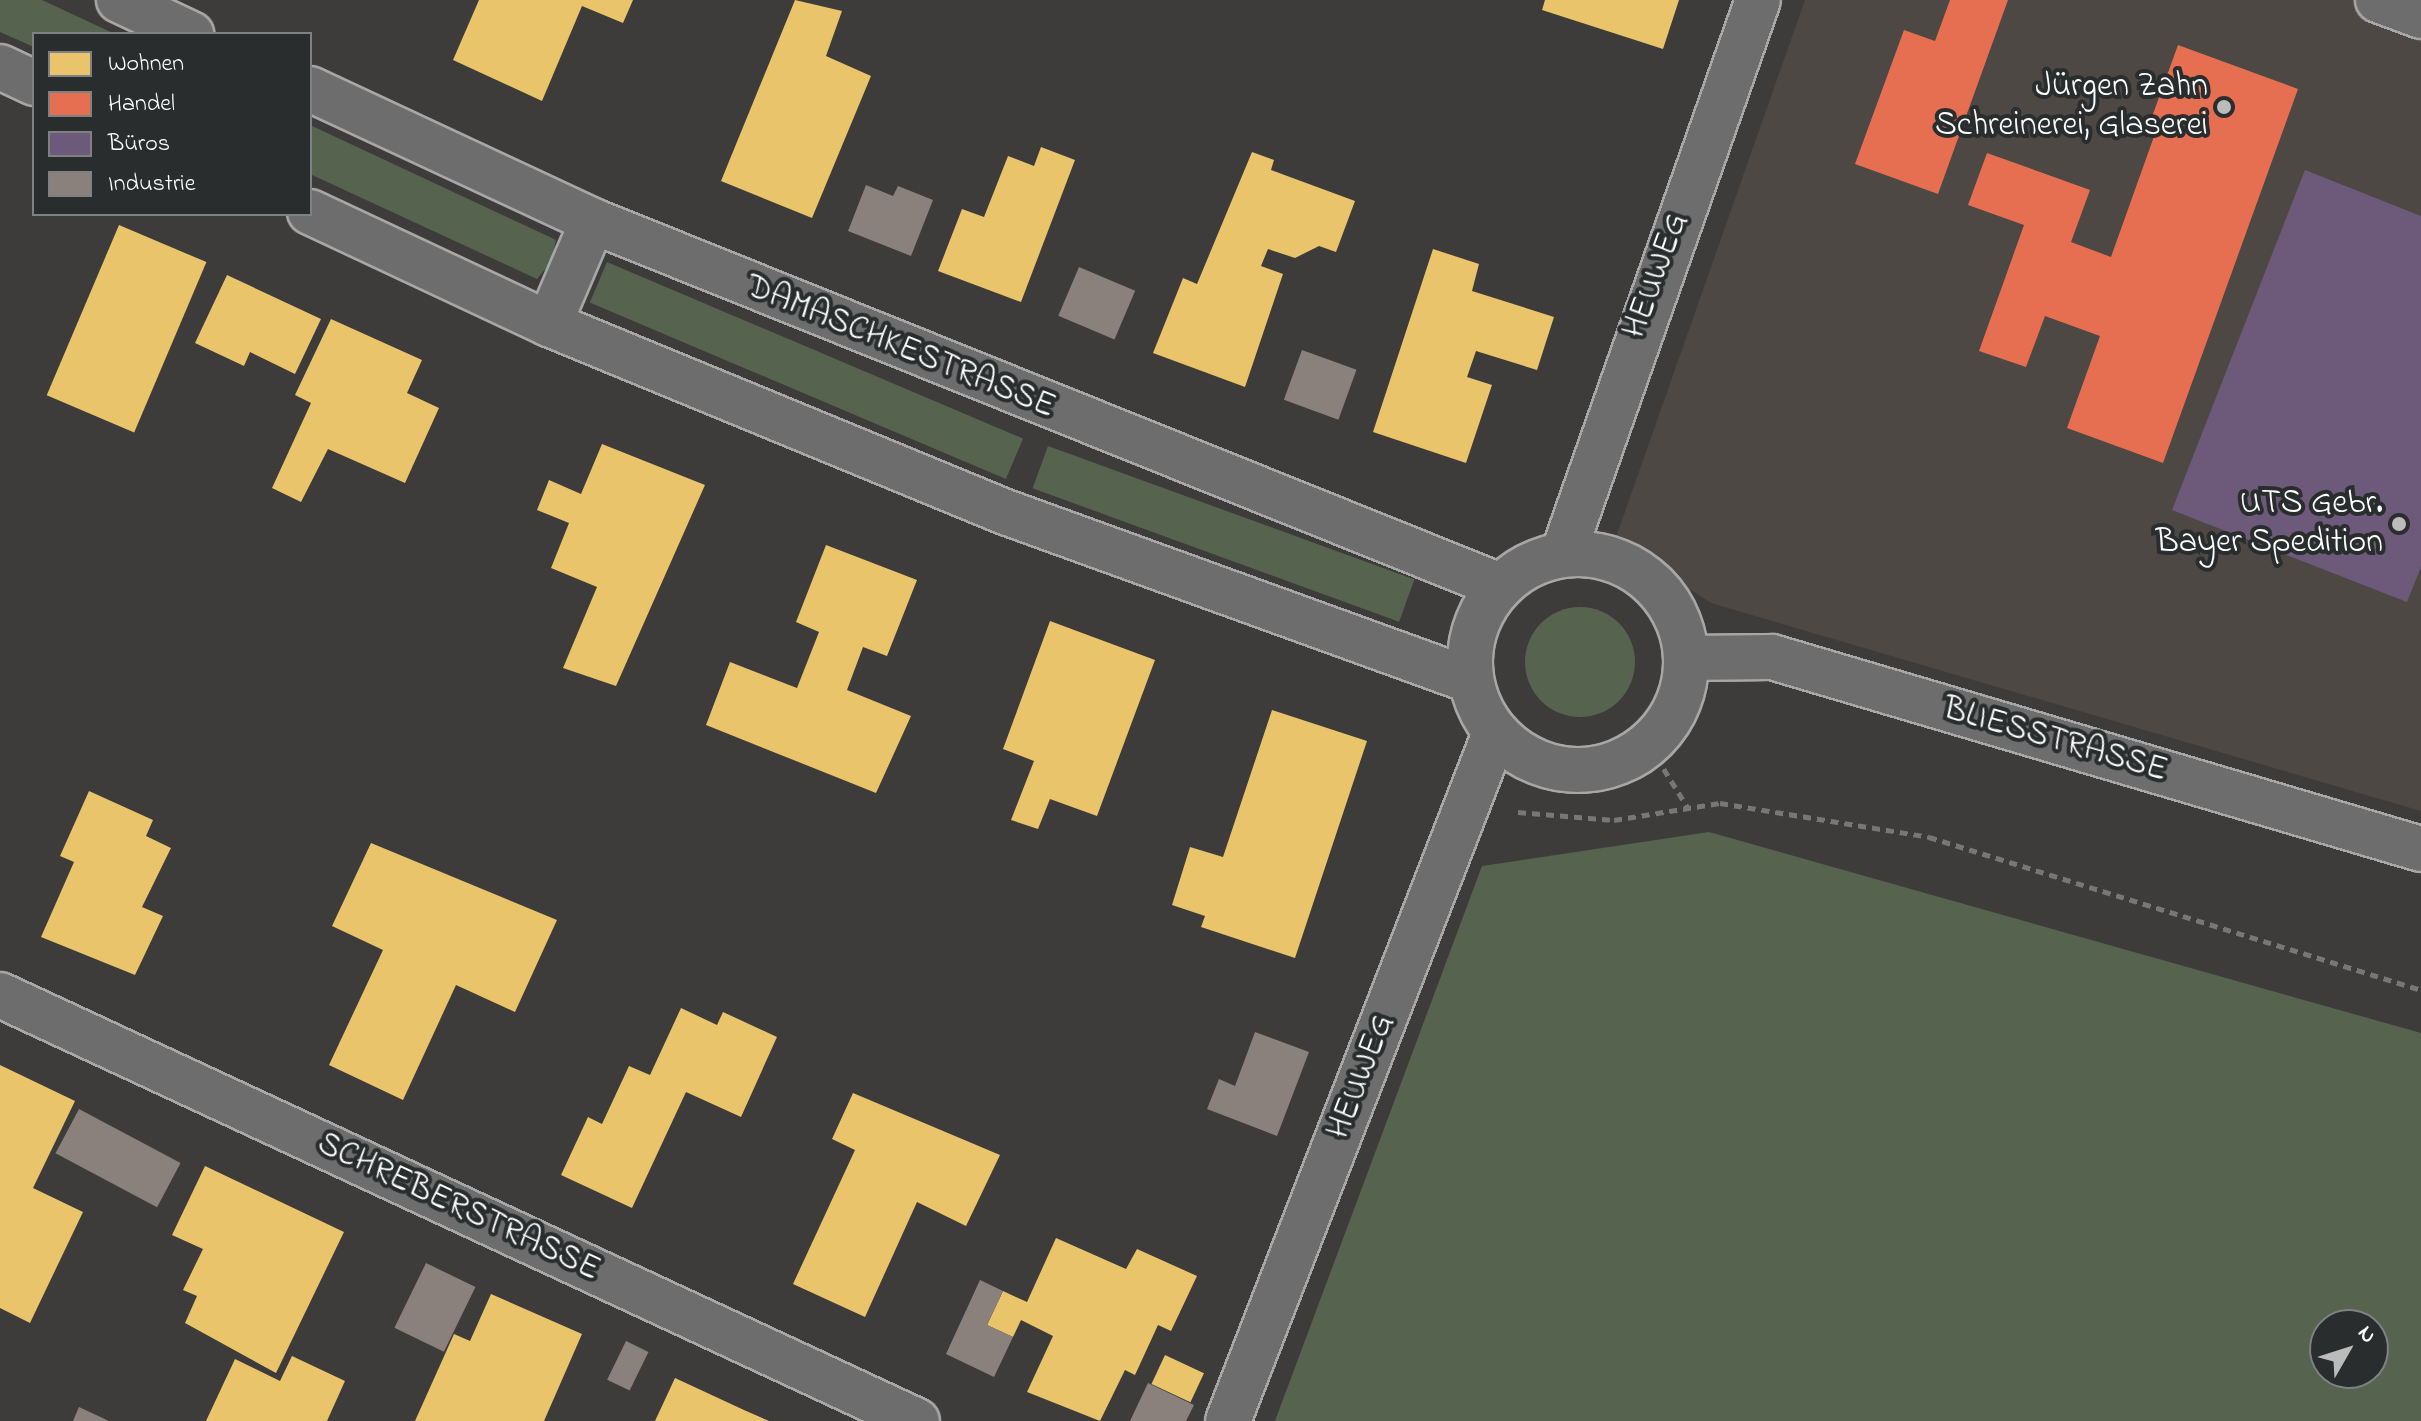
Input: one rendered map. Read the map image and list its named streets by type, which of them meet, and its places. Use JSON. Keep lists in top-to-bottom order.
{
  "streets": {
    "street": [
      "HEUWEG",
      "DAMASCHKESTRASSE",
      "BLIESSTRASSE",
      "SCHREBERSTRASSE"
    ]
  },
  "crossings": [
    ["HEUWEG", "DAMASCHKESTRASSE"],
    ["HEUWEG", "BLIESSTRASSE"],
    ["DAMASCHKESTRASSE", "BLIESSTRASSE"]
  ],
  "places": ["Jürgen Zahn Schreinerei, Glaserei", "UTS Gebr. Bayer Spedition"],
  "legend": [
    "Wohnen",
    "Handel",
    "Büros",
    "Industrie"
  ],
  "north": "top right"
}
